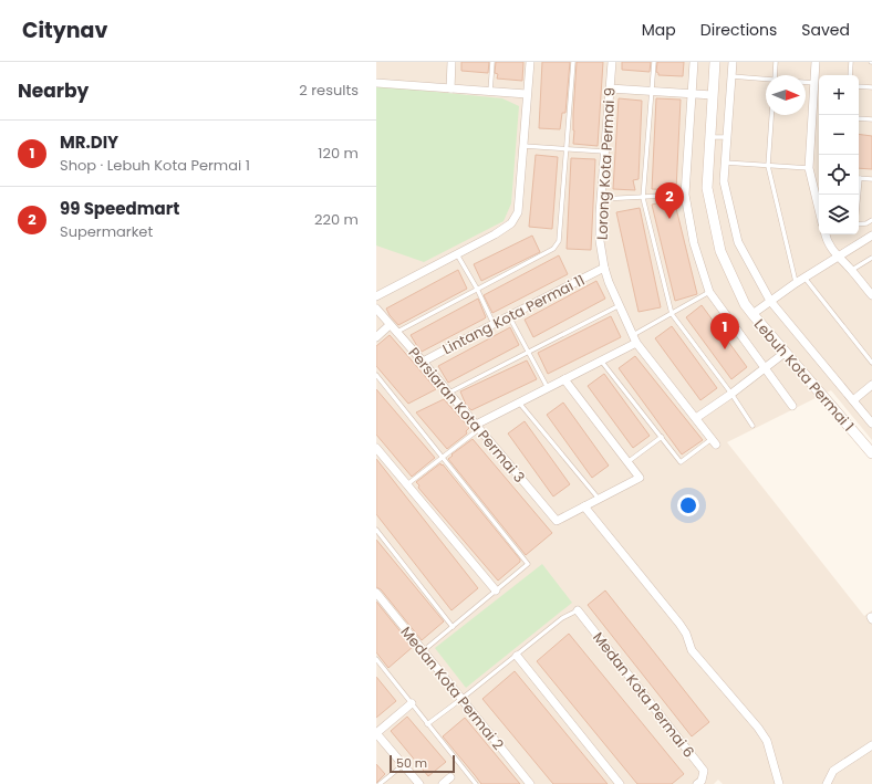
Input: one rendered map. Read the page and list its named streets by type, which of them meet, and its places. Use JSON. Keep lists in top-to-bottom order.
{
  "streets": {
    "street": [
      "Lorong Kota Permai 9",
      "Lintang Kota Permai 11",
      "Lebuh Kota Permai 1",
      "Persiaran Kota Permai 3",
      "Medan Kota Permai 2",
      "Medan Kota Permai 6"
    ]
  },
  "crossings": [
    ["Lorong Kota Permai 9", "Lintang Kota Permai 11"],
    ["Lintang Kota Permai 11", "Persiaran Kota Permai 3"]
  ],
  "scale_bar": "50 m",
  "north": "right",
  "page": {
    "header": "Citynav",
    "nav": ["Map", "Directions", "Saved"],
    "heading": ["Nearby", "2 results"],
    "map_buttons": ["+", "−"],
    "list": [
      {
        "mark": "1",
        "name": "MR.DIY",
        "note": "Shop · Lebuh Kota Permai 1",
        "value": "120 m"
      },
      {
        "mark": "2",
        "name": "99 Speedmart",
        "note": "Supermarket",
        "value": "220 m"
      }
    ],
    "pins": ["2", "1"],
    "scale": "50 m"
  }
}
